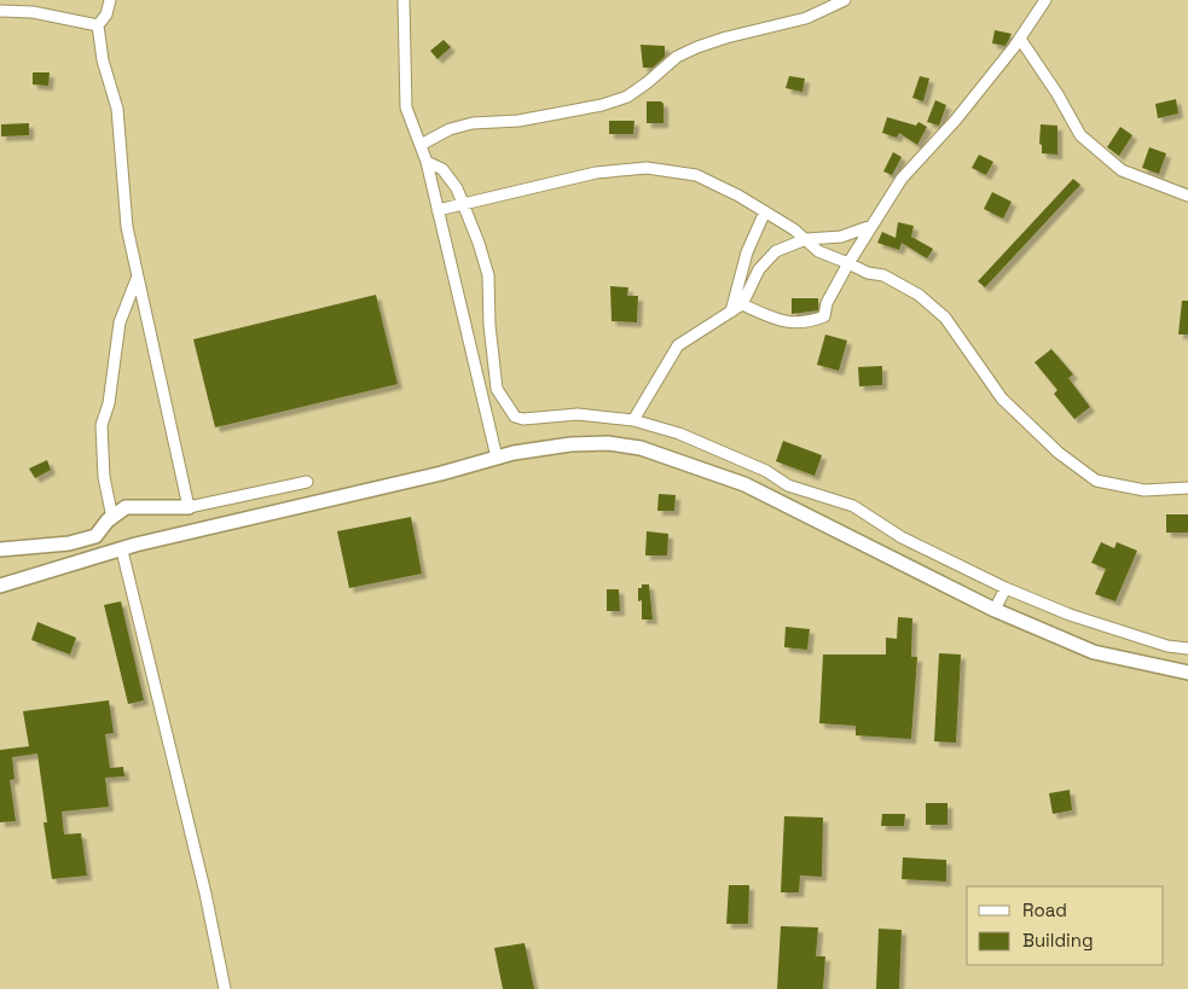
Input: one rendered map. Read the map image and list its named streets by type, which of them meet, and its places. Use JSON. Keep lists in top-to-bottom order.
{
  "legend": ["Road", "Building"]
}
